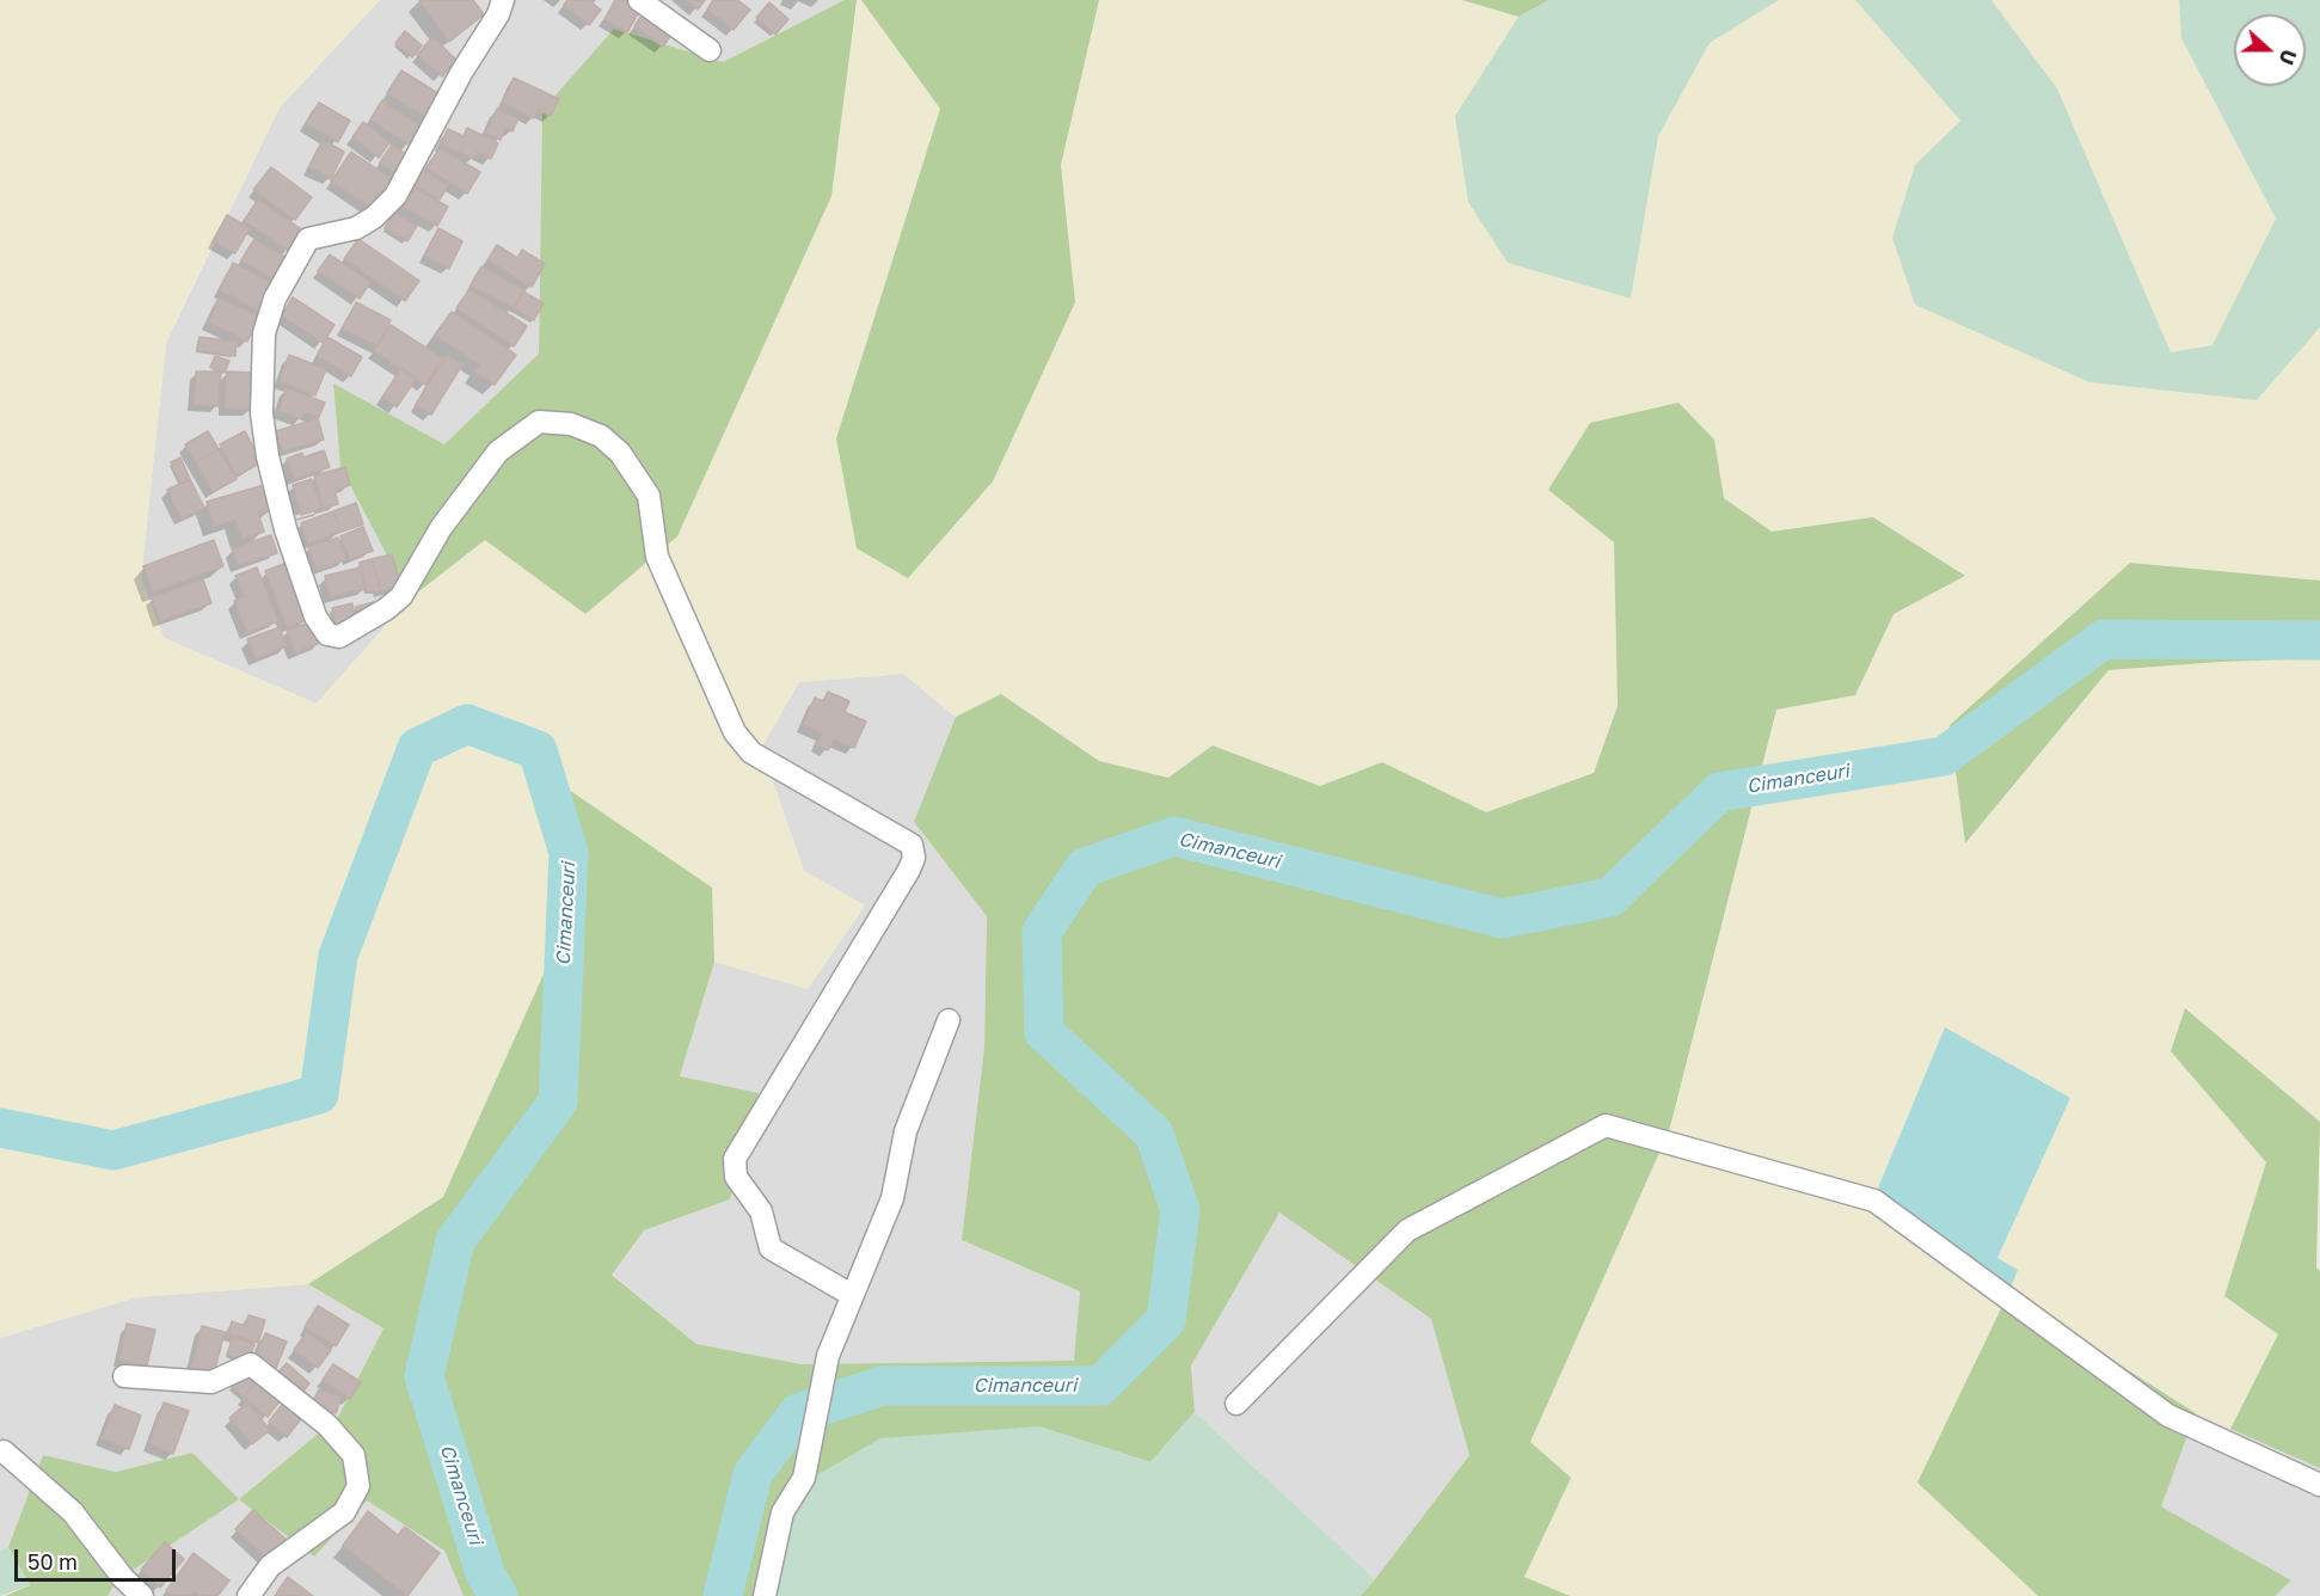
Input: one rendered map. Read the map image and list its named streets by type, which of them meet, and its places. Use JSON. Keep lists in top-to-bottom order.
{
  "water": ["Cimanceuri"],
  "scale_bar": "50 m",
  "north": "right"
}
